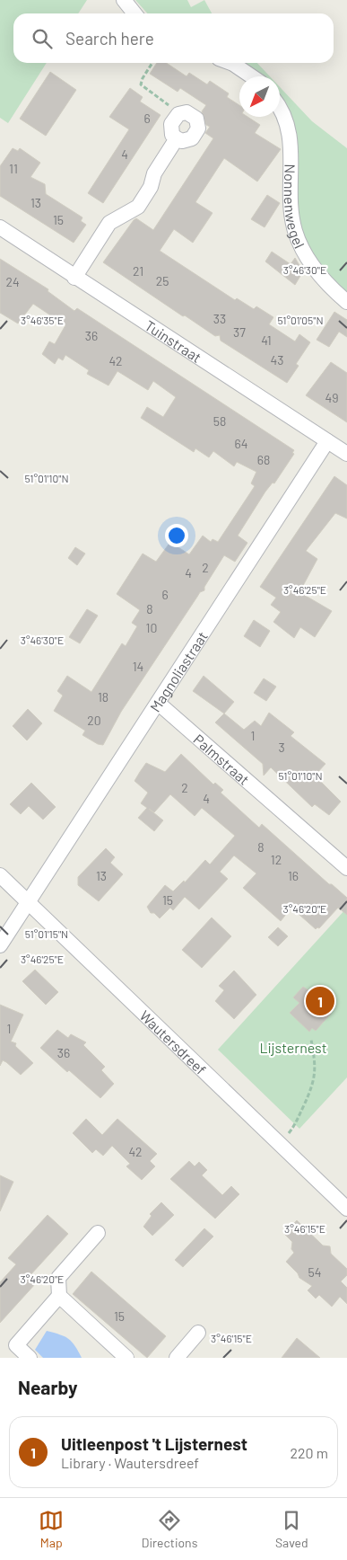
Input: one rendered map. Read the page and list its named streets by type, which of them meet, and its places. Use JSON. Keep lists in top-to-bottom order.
{
  "streets": {
    "street": [
      "Nonnenwegel",
      "Tuinstraat",
      "Magnoliastraat",
      "Palmstraat",
      "Wautersdreef"
    ]
  },
  "crossings": [
    ["Tuinstraat", "Magnoliastraat"],
    ["Magnoliastraat", "Palmstraat"],
    ["Magnoliastraat", "Wautersdreef"]
  ],
  "parks": ["Lijsternest"],
  "house_numbers": [
    "6",
    "4",
    "11",
    "13",
    "15",
    "21",
    "25",
    "24",
    "33",
    "37",
    "36",
    "41",
    "43",
    "42",
    "49",
    "58",
    "64",
    "68",
    "2",
    "4",
    "6",
    "8",
    "10",
    "14",
    "18",
    "20",
    "1",
    "3",
    "2",
    "4",
    "8",
    "12",
    "13",
    "16",
    "15",
    "1",
    "36",
    "42",
    "54",
    "15"
  ],
  "north": "bottom left",
  "page": {
    "search": "Search here",
    "pins": "1",
    "heading": "Nearby",
    "list": [
      {
        "mark": "1",
        "name": "Uitleenpost 't Lijsternest",
        "note": "Library · Wautersdreef",
        "value": "220 m"
      }
    ],
    "nav": ["Map", "Directions", "Saved"]
  },
  "coordinates": [
    "3°46'30\"E",
    "51°01'05\"N",
    "3°46'35\"E",
    "51°01'10\"N",
    "3°46'25\"E",
    "3°46'20\"E",
    "51°01'15\"N",
    "3°46'15\"E"
  ]
}
